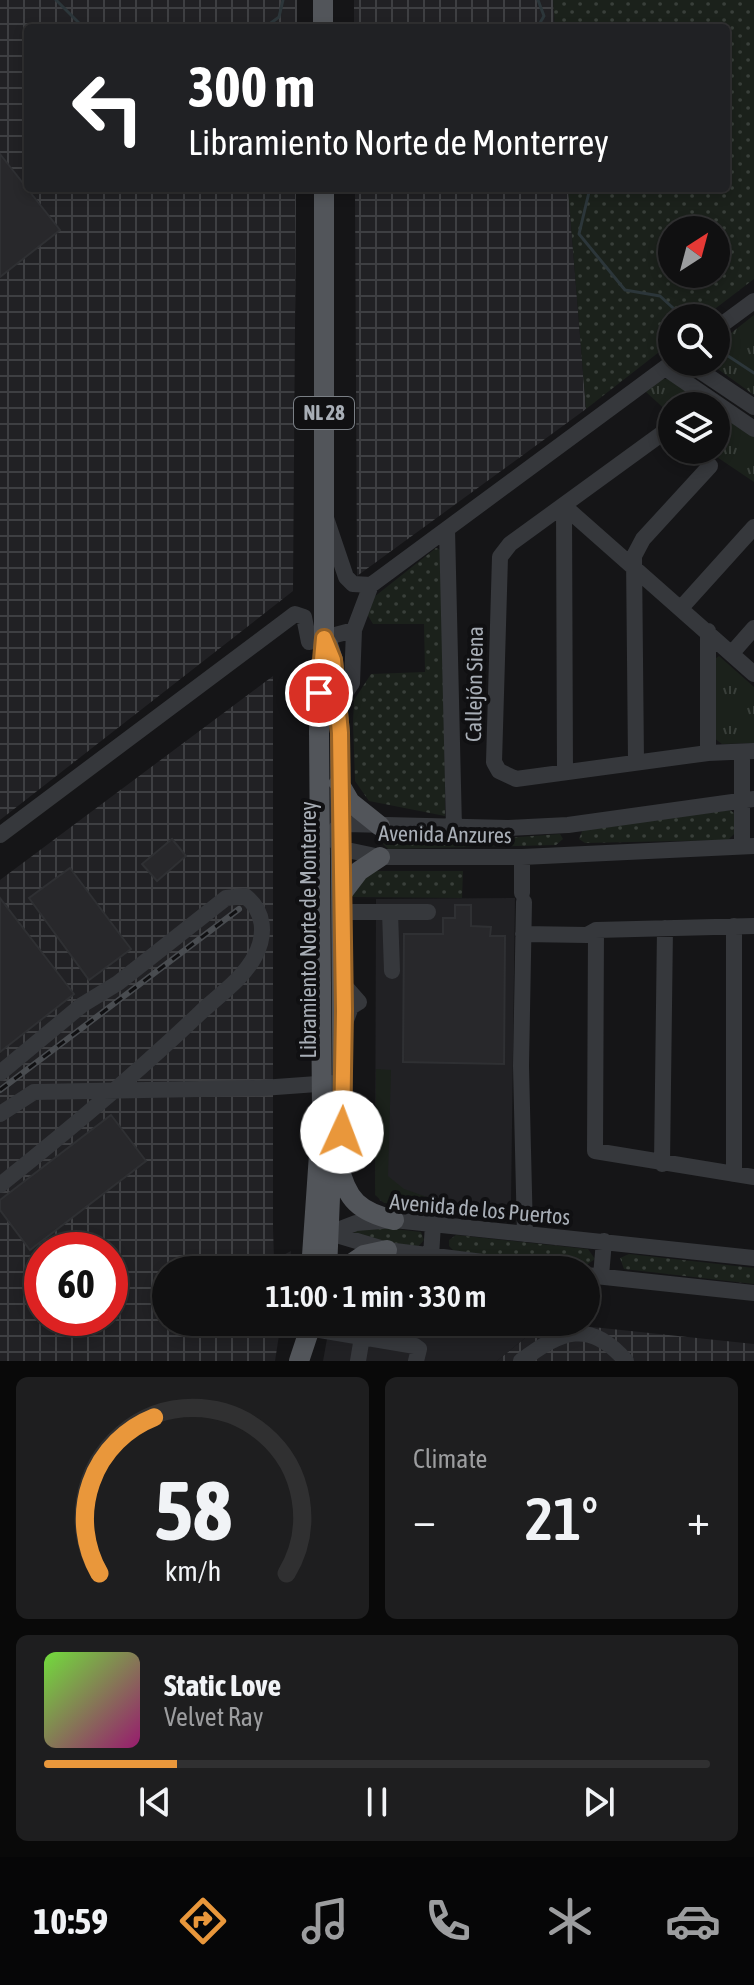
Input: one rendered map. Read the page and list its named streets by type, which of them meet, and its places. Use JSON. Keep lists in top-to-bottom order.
{
  "streets": {
    "main road": ["NL 28", "Libramiento Norte de Monterrey"],
    "street": ["Callejón Siena", "Avenida Anzures", "Avenida de los Puertos"]
  },
  "crossings": [
    ["Callejón Siena", "Avenida Anzures"],
    ["Avenida Anzures", "Libramiento Norte de Monterrey"]
  ],
  "north": "top right",
  "page": {
    "turn": ["300 m", "Libramiento Norte de Monterrey"],
    "limit": "60",
    "trip": "11:00 · 1 min · 330 m",
    "tile": "Climate",
    "heat": ["−", "21°", "+"],
    "song": ["Static Love", "Velvet Ray"],
    "tabs": "10:59",
    "gauge": ["58", "km/h"]
  }
}
